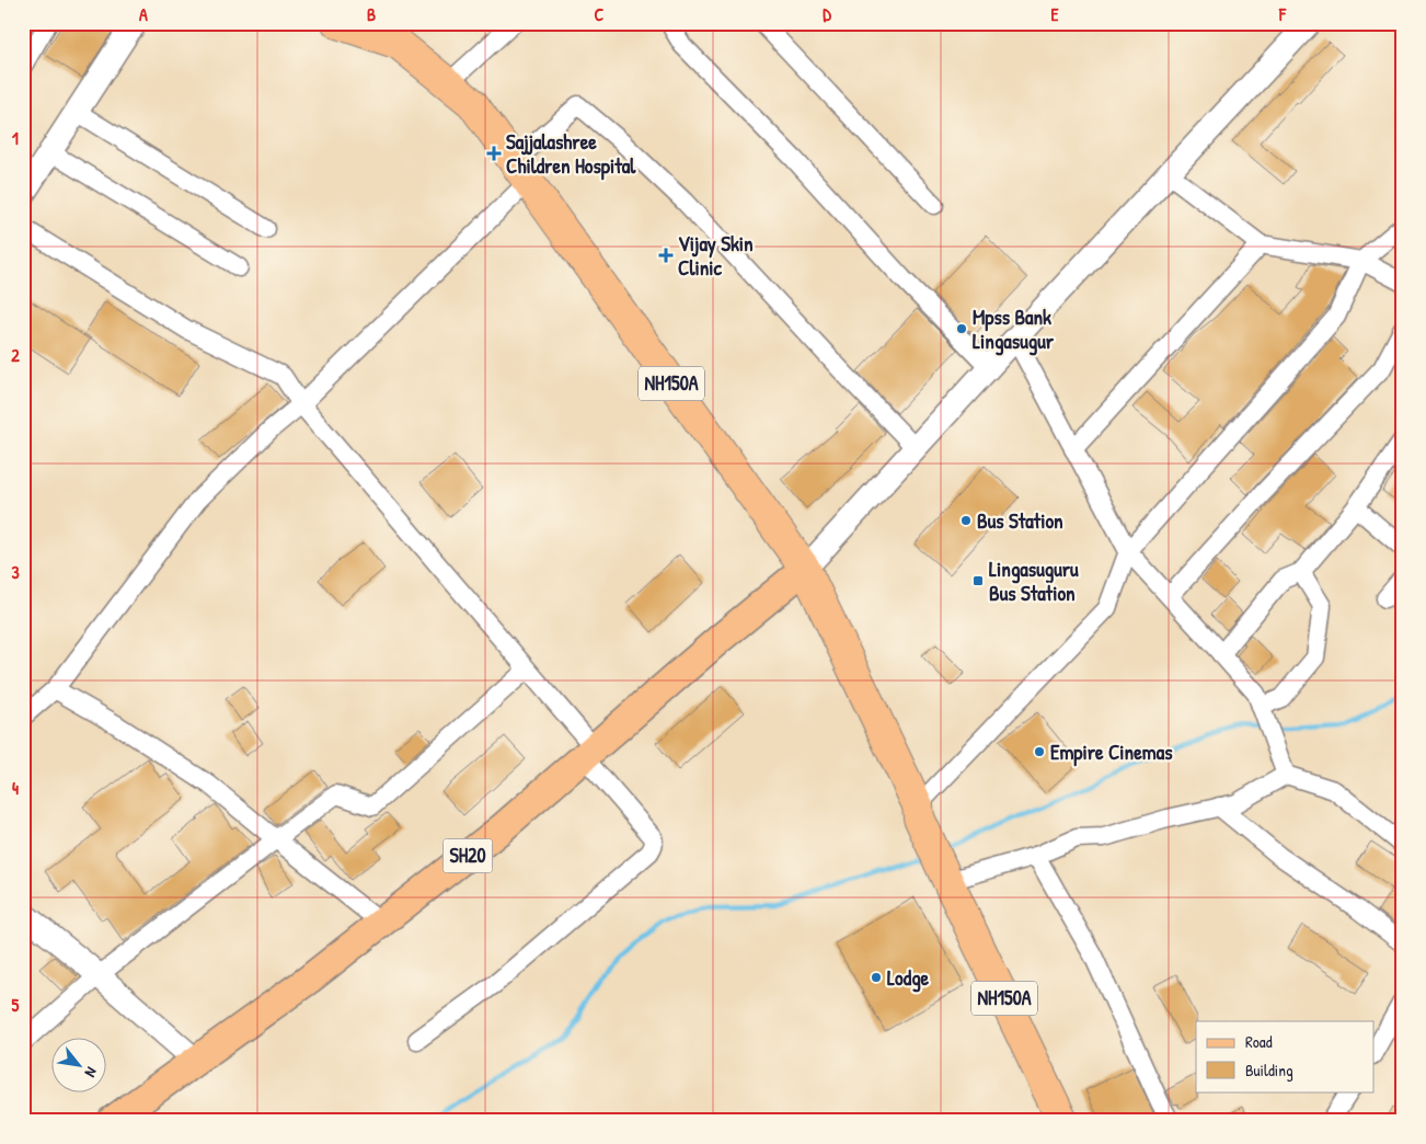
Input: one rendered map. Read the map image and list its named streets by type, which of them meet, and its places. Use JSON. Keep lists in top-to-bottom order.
{
  "streets": {
    "highway": ["NH150A"],
    "main road": ["SH20"]
  },
  "crossings": [
    ["NH150A", "SH20"]
  ],
  "places": {
    "health": ["Sajjalashree Children Hospital", "Vijay Skin Clinic"],
    "other": [
      "Mpss Bank Lingasugur",
      "Bus Station",
      "Empire Cinemas",
      "Lodge"
    ],
    "transit": ["Lingasuguru Bus Station"]
  },
  "legend": ["Road", "Building"],
  "north": "bottom right",
  "grid": {
    "columns": [
      "A",
      "B",
      "C",
      "D",
      "E",
      "F"
    ],
    "rows": [
      "1",
      "2",
      "3",
      "4",
      "5"
    ]
  }
}
